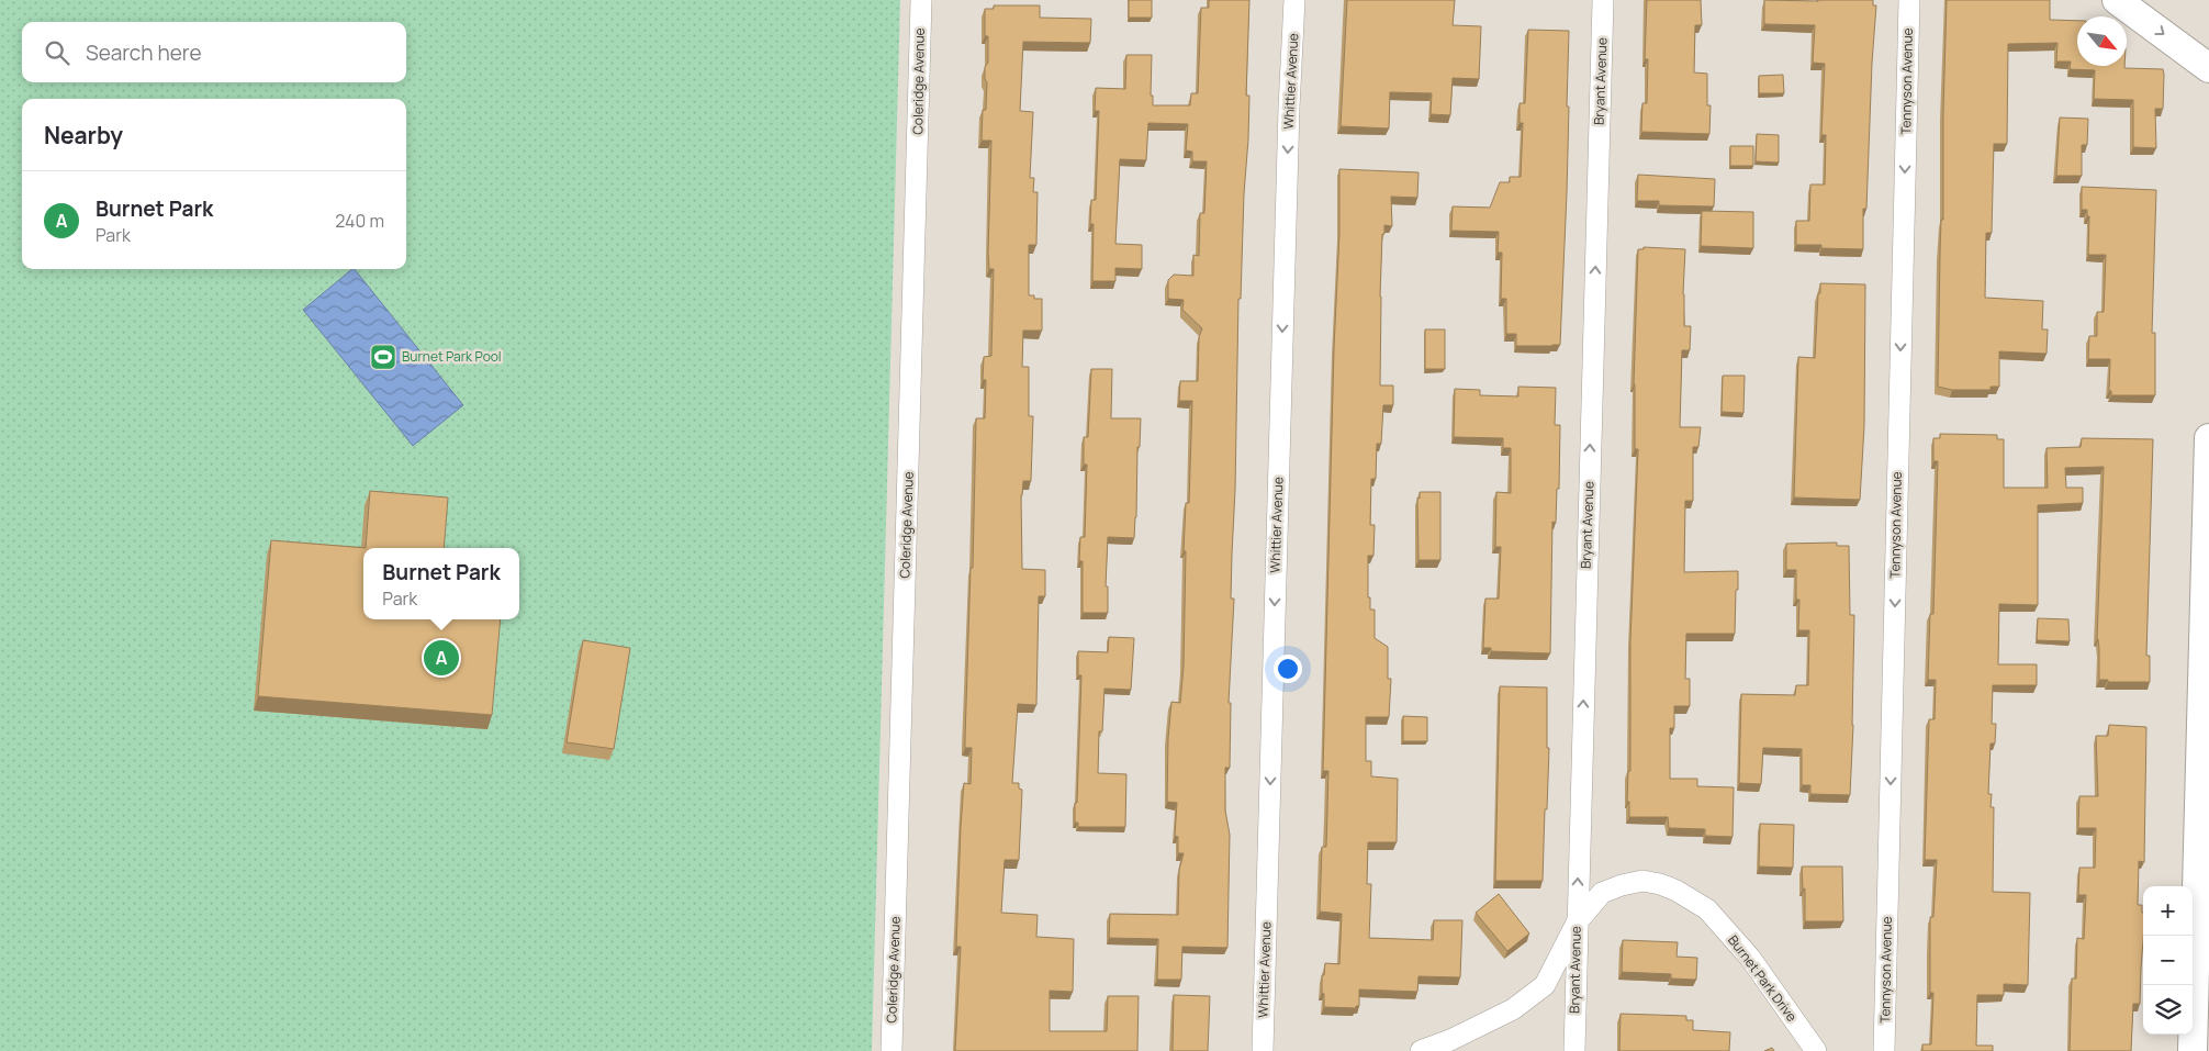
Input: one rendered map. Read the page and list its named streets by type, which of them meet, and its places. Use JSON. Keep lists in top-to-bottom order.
{
  "streets": {
    "street": [
      "Coleridge Avenue",
      "Whittier Avenue",
      "Bryant Avenue",
      "Tennyson Avenue",
      "Burnet Park Drive"
    ]
  },
  "crossings": [
    ["Bryant Avenue", "Burnet Park Drive"]
  ],
  "one_way": ["Whittier Avenue", "Bryant Avenue", "Tennyson Avenue"],
  "places": {
    "sports": ["Burnet Park Pool"]
  },
  "north": "bottom right",
  "page": {
    "search": "Search here",
    "heading": "Nearby",
    "list": [
      {
        "mark": "A",
        "name": "Burnet Park",
        "note": "Park",
        "value": "240 m"
      }
    ],
    "popup": ["Burnet Park", "Park"],
    "pins": "A",
    "map_buttons": ["+", "−"]
  }
}
